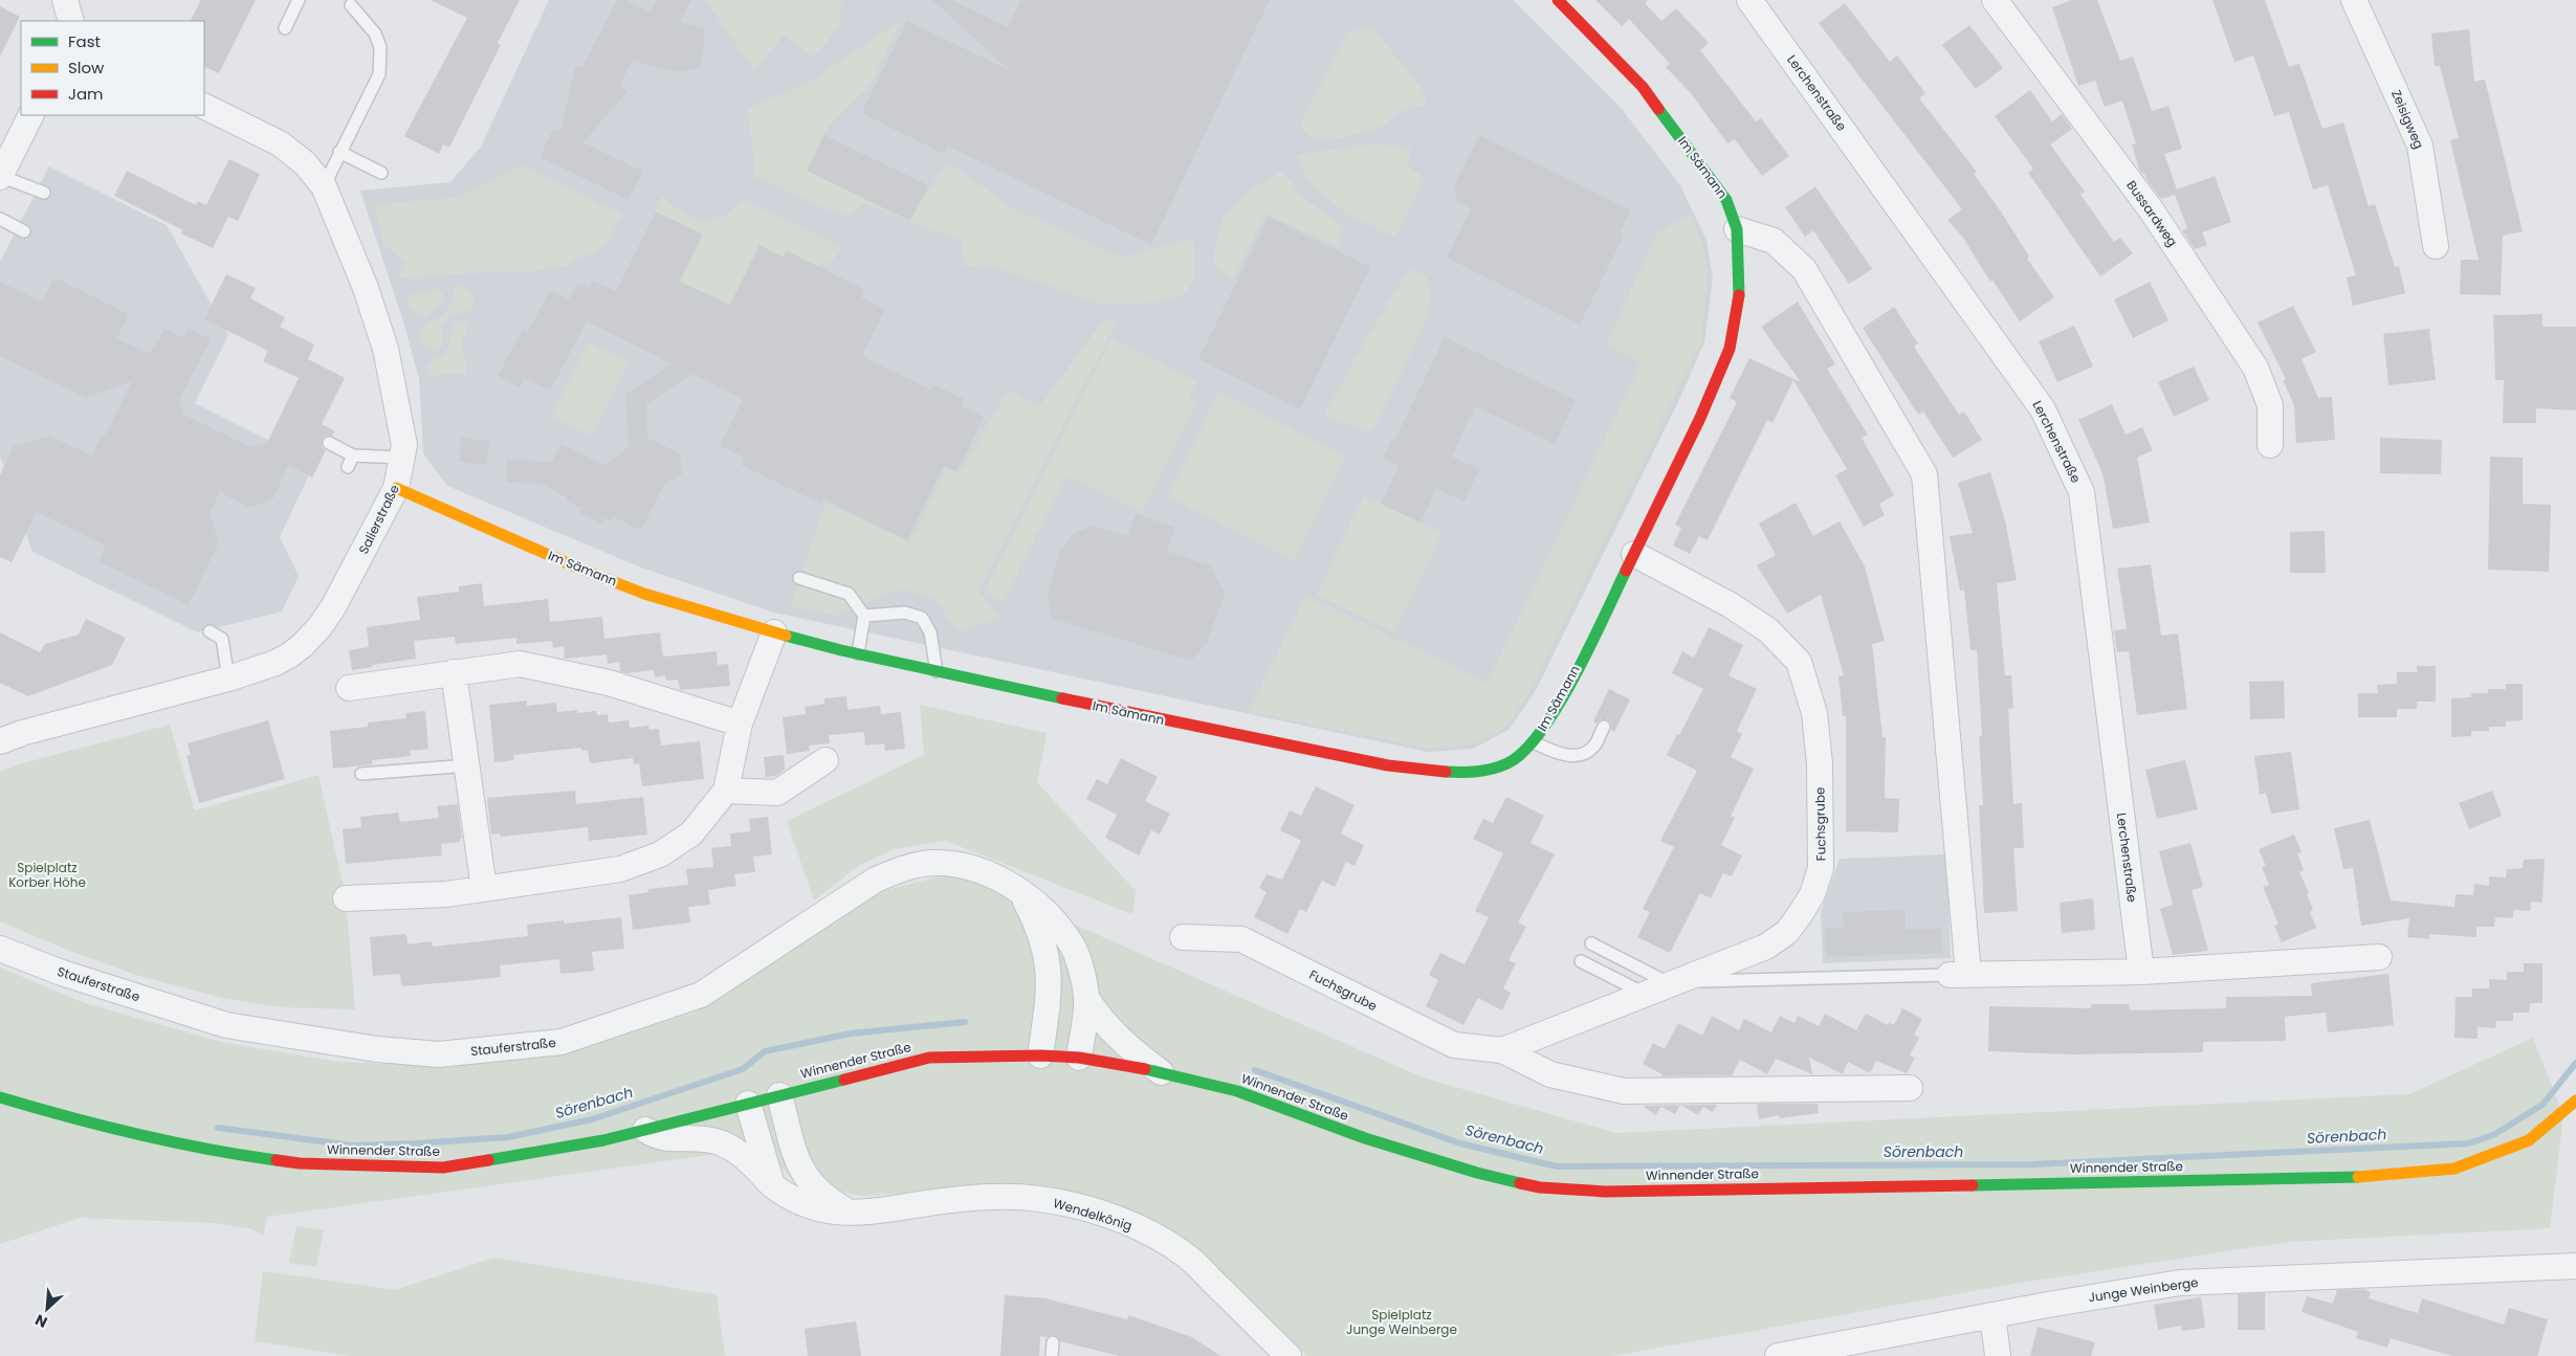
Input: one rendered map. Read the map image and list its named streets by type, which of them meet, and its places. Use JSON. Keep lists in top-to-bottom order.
{
  "streets": {
    "street": [
      "Lerchenstraße",
      "Zeisigweg",
      "Im Sämann",
      "Bussardweg",
      "Salierstraße",
      "Fuchsgrube",
      "Stauferstraße",
      "Winnender Straße",
      "Wendelkönig",
      "Junge Weinberge"
    ]
  },
  "crossings": [
    ["Im Sämann", "Salierstraße"],
    ["Im Sämann", "Fuchsgrube"],
    ["Stauferstraße", "Winnender Straße"],
    ["Winnender Straße", "Wendelkönig"]
  ],
  "water": ["Sörenbach"],
  "parks": ["Spielplatz Korber Höhe", "Spielplatz Junge Weinberge"],
  "legend": ["Fast", "Slow", "Jam"],
  "north": "bottom left"
}
